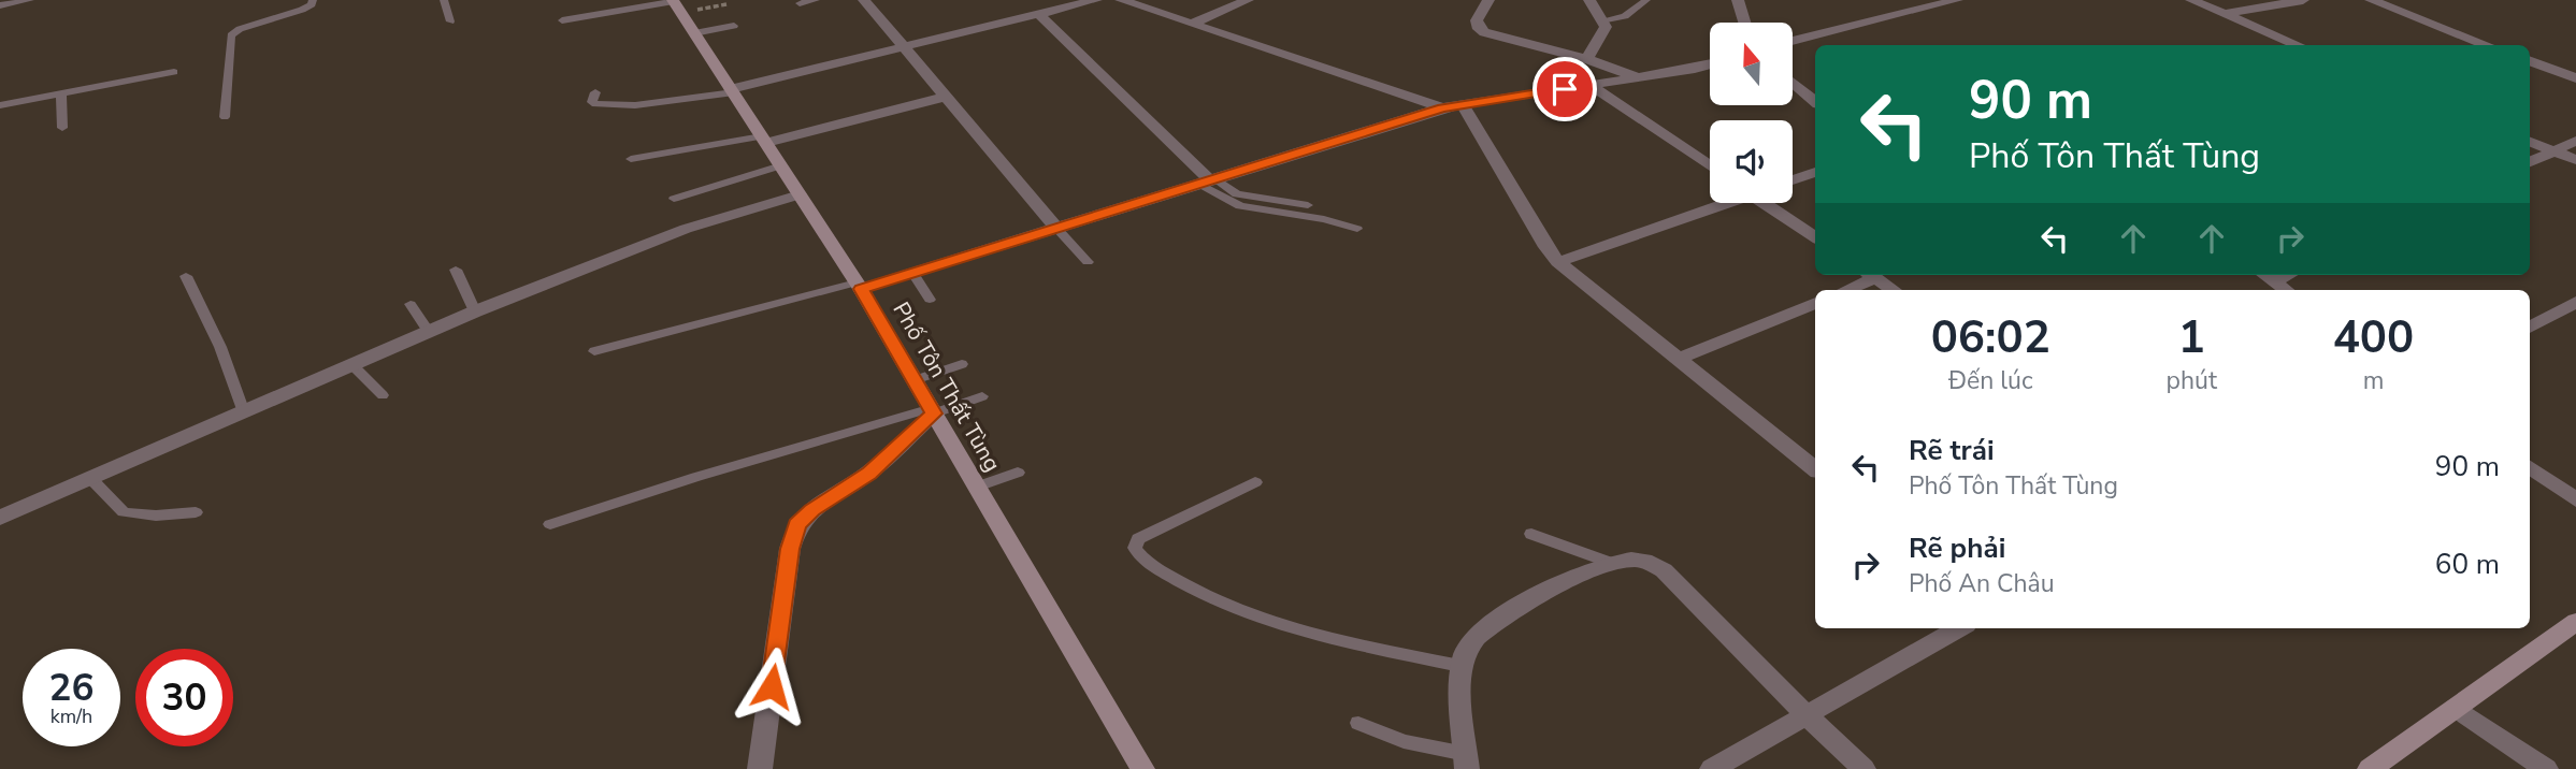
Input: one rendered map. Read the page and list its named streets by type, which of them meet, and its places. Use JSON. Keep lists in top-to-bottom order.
{
  "streets": {
    "street": ["Phố Tôn Thất Tùng"]
  },
  "north": "top",
  "page": {
    "turn": ["90 m", "Phố Tôn Thất Tùng"],
    "eta": [
      "06:02",
      "Đến lúc",
      "1",
      "phút",
      "400",
      "m"
    ],
    "list": [
      {
        "name": "Rẽ trái",
        "note": "Phố Tôn Thất Tùng",
        "value": "90 m"
      },
      {
        "name": "Rẽ phải",
        "note": "Phố An Châu",
        "value": "60 m"
      }
    ],
    "speed": "26 km/h",
    "limit": "30"
  }
}
